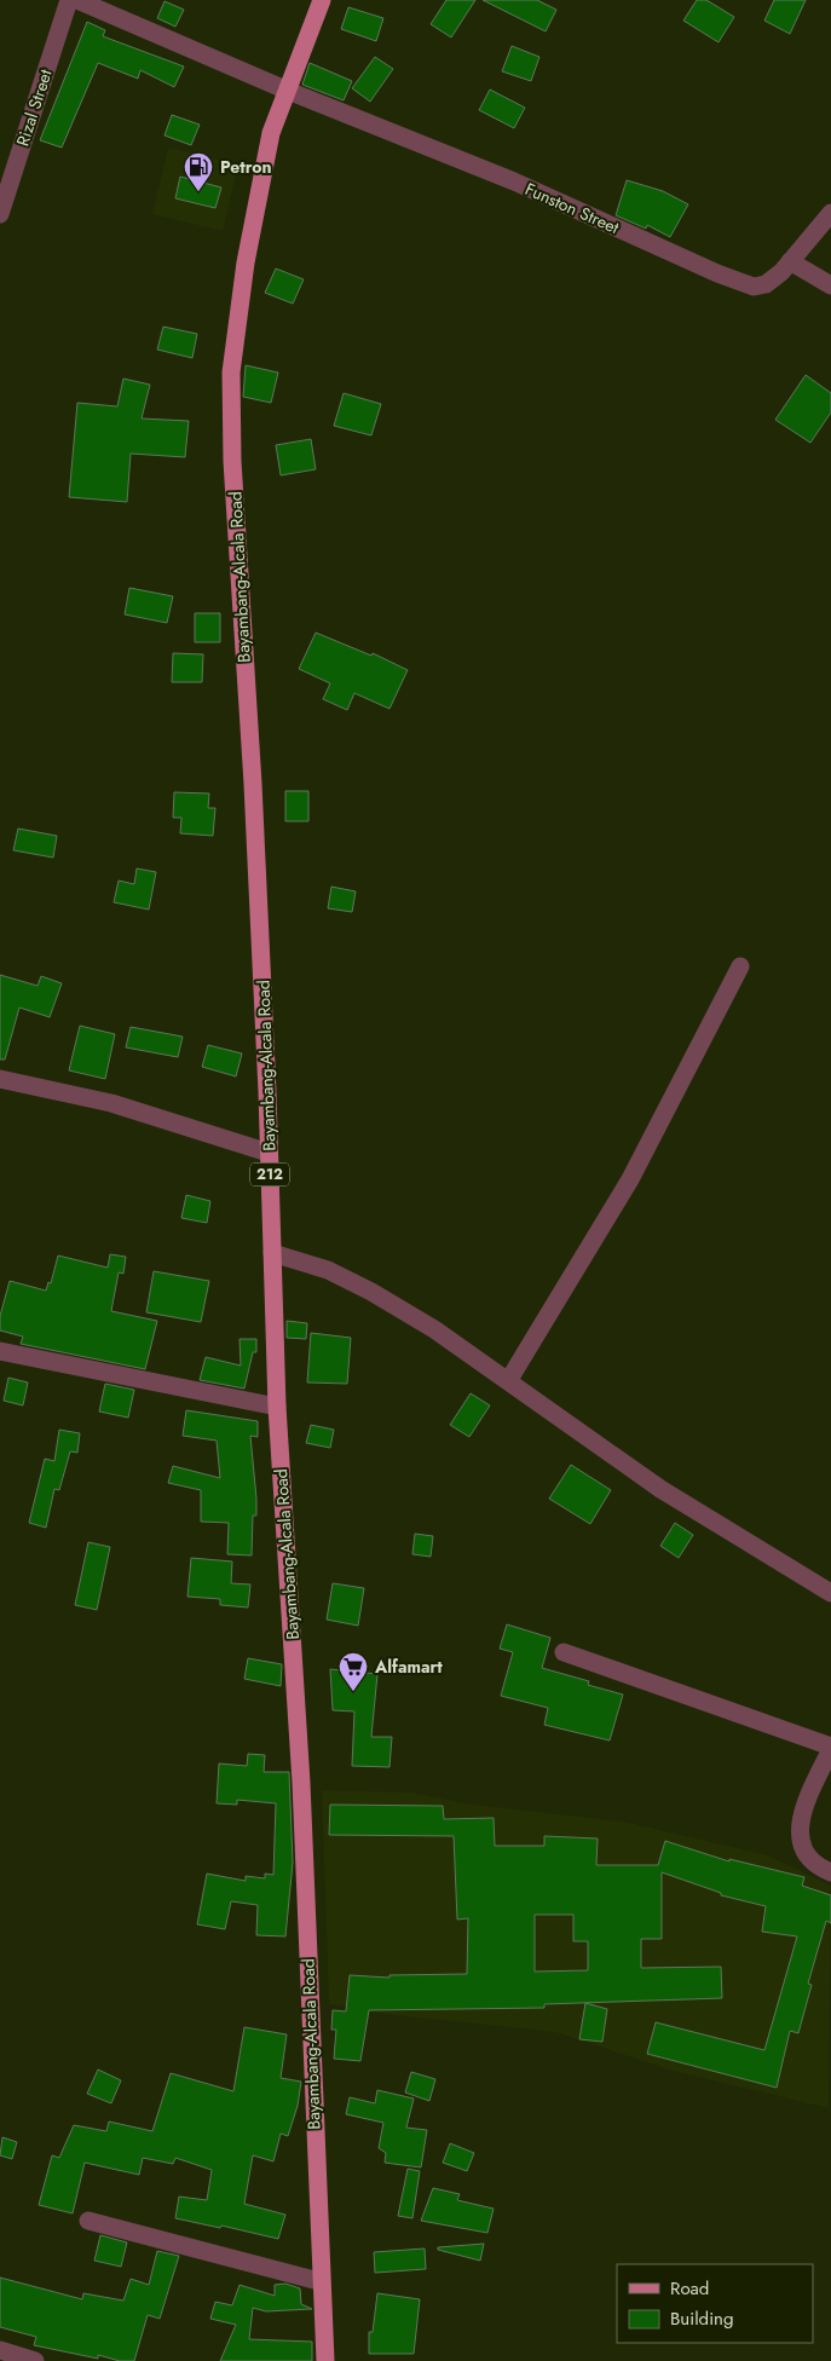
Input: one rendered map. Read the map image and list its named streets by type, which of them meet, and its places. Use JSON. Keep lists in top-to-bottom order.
{
  "streets": {
    "main road": ["Bayambang-Alcala Road", "212"],
    "street": ["Rizal Street", "Funston Street"]
  },
  "crossings": [
    ["Funston Street", "Bayambang-Alcala Road"]
  ],
  "places": {
    "fuel station": ["Petron"],
    "supermarket": ["Alfamart"]
  },
  "legend": ["Road", "Building"]
}
